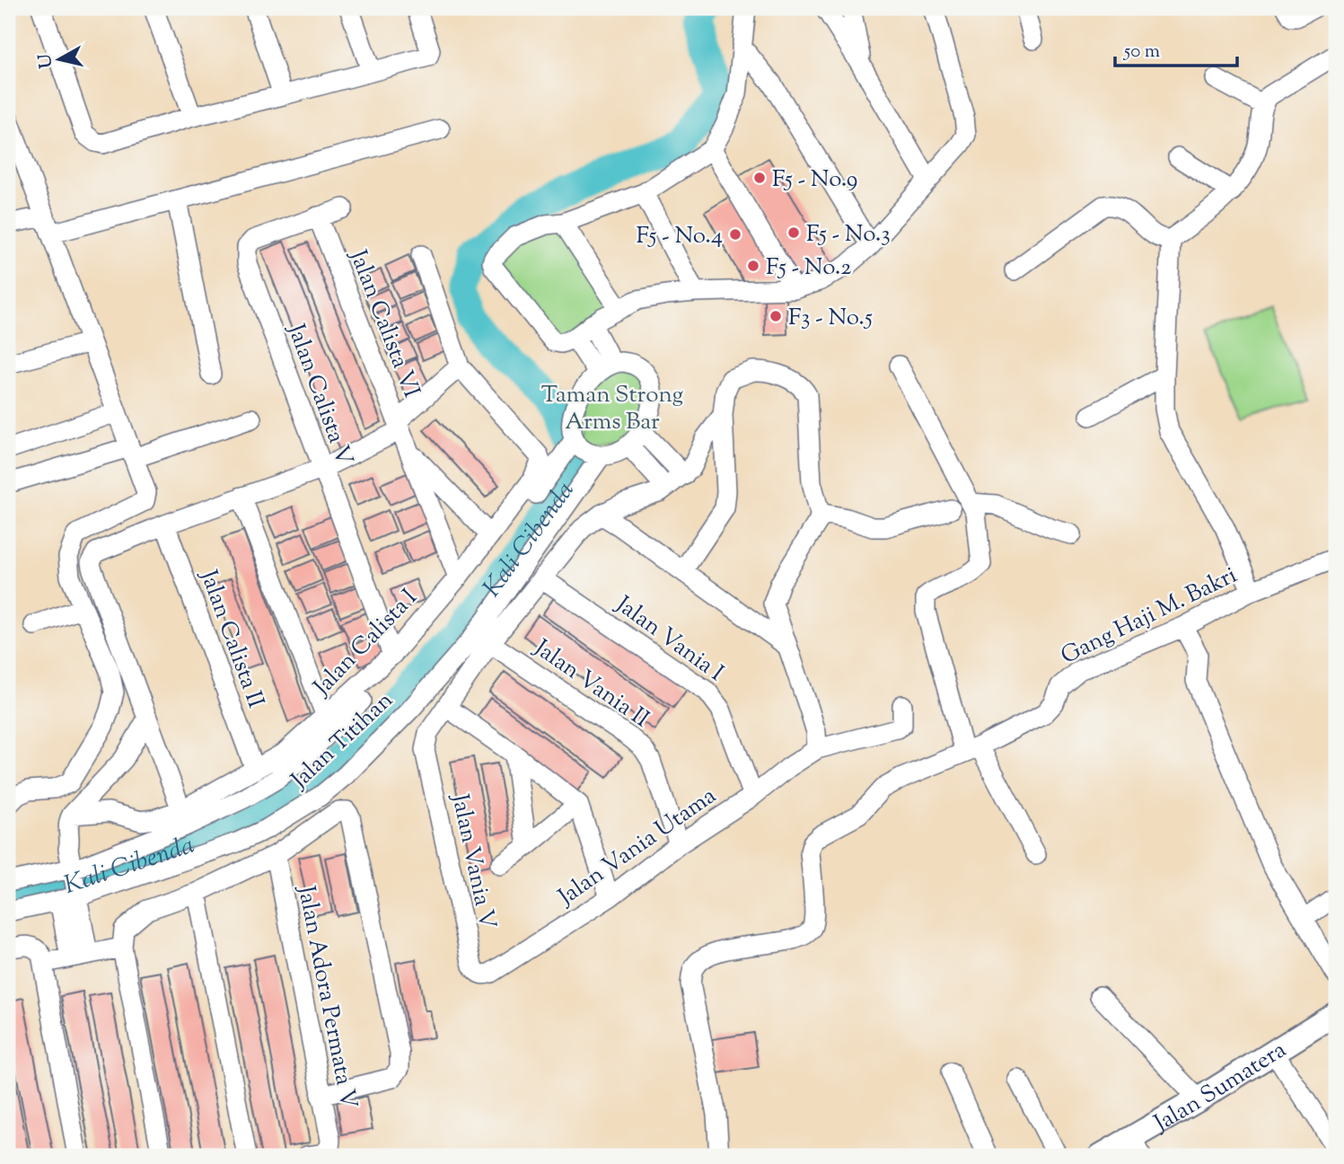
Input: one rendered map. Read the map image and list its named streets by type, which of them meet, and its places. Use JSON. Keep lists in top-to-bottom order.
{
  "streets": {
    "street": [
      "Jalan Calista VI",
      "Jalan Calista V",
      "Gang Haji M. Bakri",
      "Jalan Vania I",
      "Jalan Calista II",
      "Jalan Calista I",
      "Jalan Vania II",
      "Jalan Titihan",
      "Jalan Vania Utama",
      "Jalan Vania V",
      "Jalan Adora Permata V",
      "Jalan Sumatera"
    ]
  },
  "crossings": [
    ["Jalan Calista VI", "Jalan Calista V"],
    ["Jalan Calista VI", "Jalan Calista I"],
    ["Jalan Calista V", "Jalan Calista I"],
    ["Jalan Vania I", "Jalan Vania Utama"],
    ["Jalan Calista II", "Jalan Calista I"],
    ["Jalan Vania II", "Jalan Vania Utama"],
    ["Jalan Vania Utama", "Jalan Vania V"]
  ],
  "water": ["Kali Cibenda"],
  "parks": ["Taman Strong Arms Bar"],
  "places": [
    "F5 - No.9",
    "F5 - No.3",
    "F5 - No.4",
    "F5 - No.2",
    "F3 - No.5"
  ],
  "scale_bar": "50 m",
  "north": "left"
}
